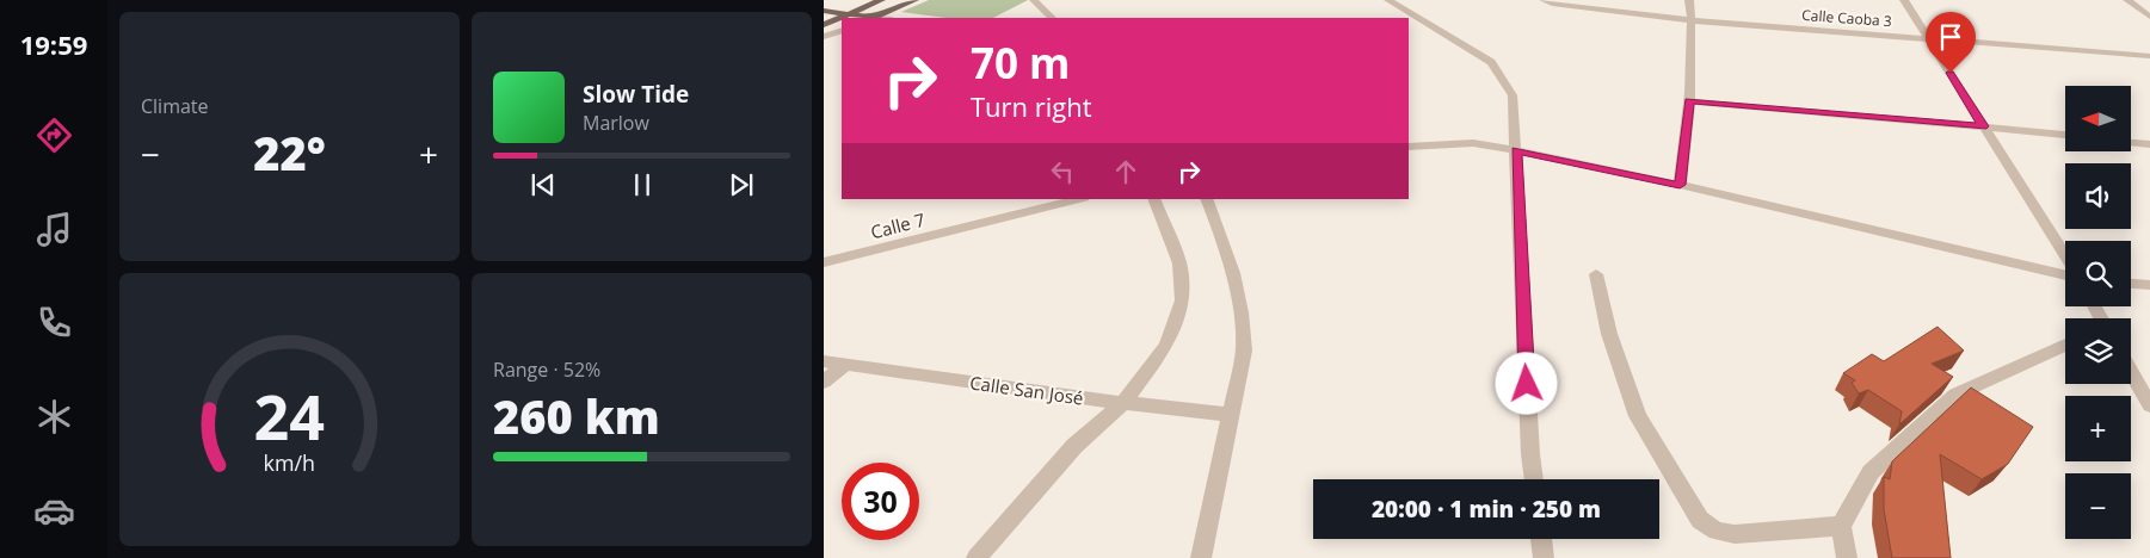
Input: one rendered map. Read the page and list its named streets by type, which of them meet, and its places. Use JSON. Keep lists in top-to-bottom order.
{
  "streets": {
    "street": ["Calle Caoba 3", "Calle 7", "Calle San José"]
  },
  "north": "left",
  "page": {
    "tabs": "19:59",
    "tile": [
      "Climate",
      ["Range · 52%", "260 km"]
    ],
    "turn": ["70 m", "Turn right"],
    "song": ["Slow Tide", "Marlow"],
    "map_buttons": ["+", "−"],
    "heat": ["−", "22°", "+"],
    "limit": "30",
    "trip": "20:00 · 1 min · 250 m",
    "gauge": ["24", "km/h"]
  }
}
